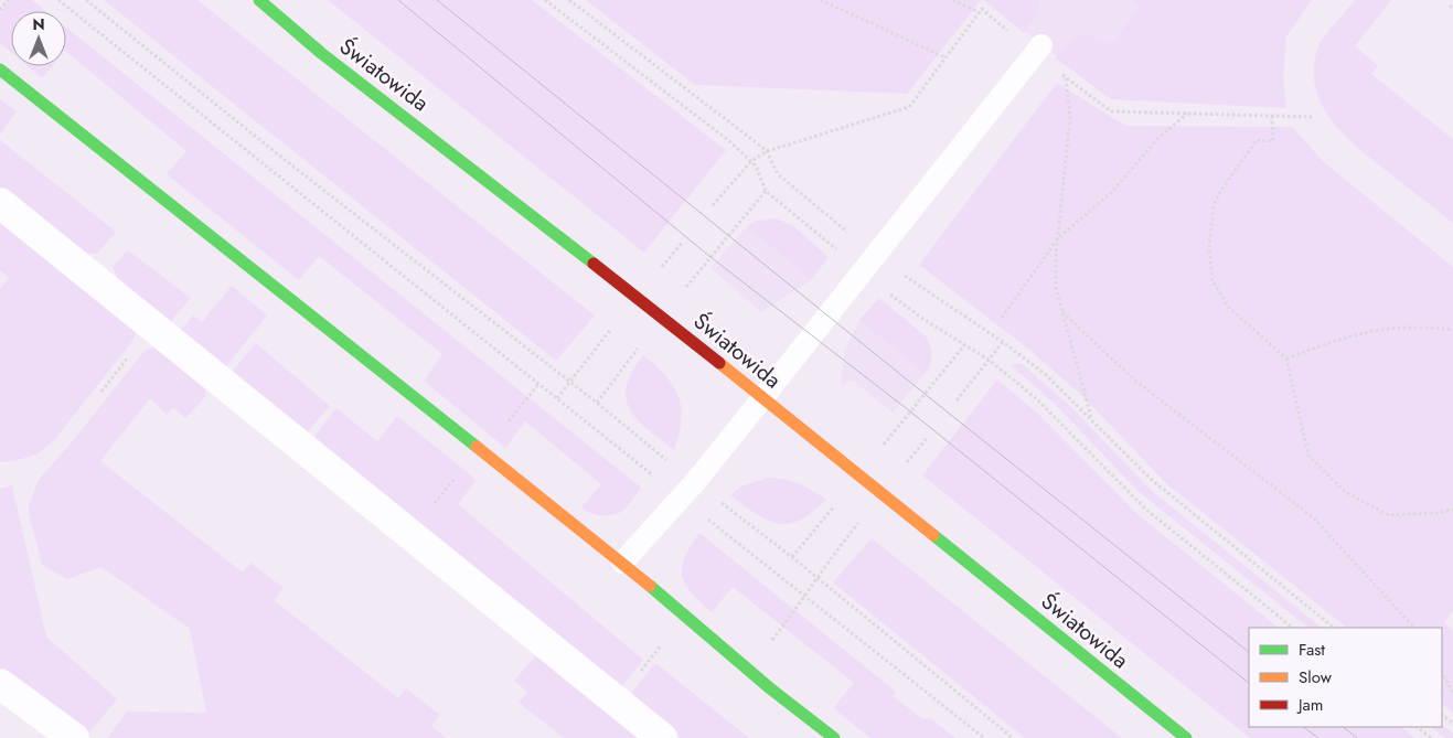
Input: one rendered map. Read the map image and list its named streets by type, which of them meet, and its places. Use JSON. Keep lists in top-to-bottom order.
{
  "streets": {
    "street": ["Światowida"]
  },
  "legend": ["Fast", "Slow", "Jam"],
  "north": "top"
}
